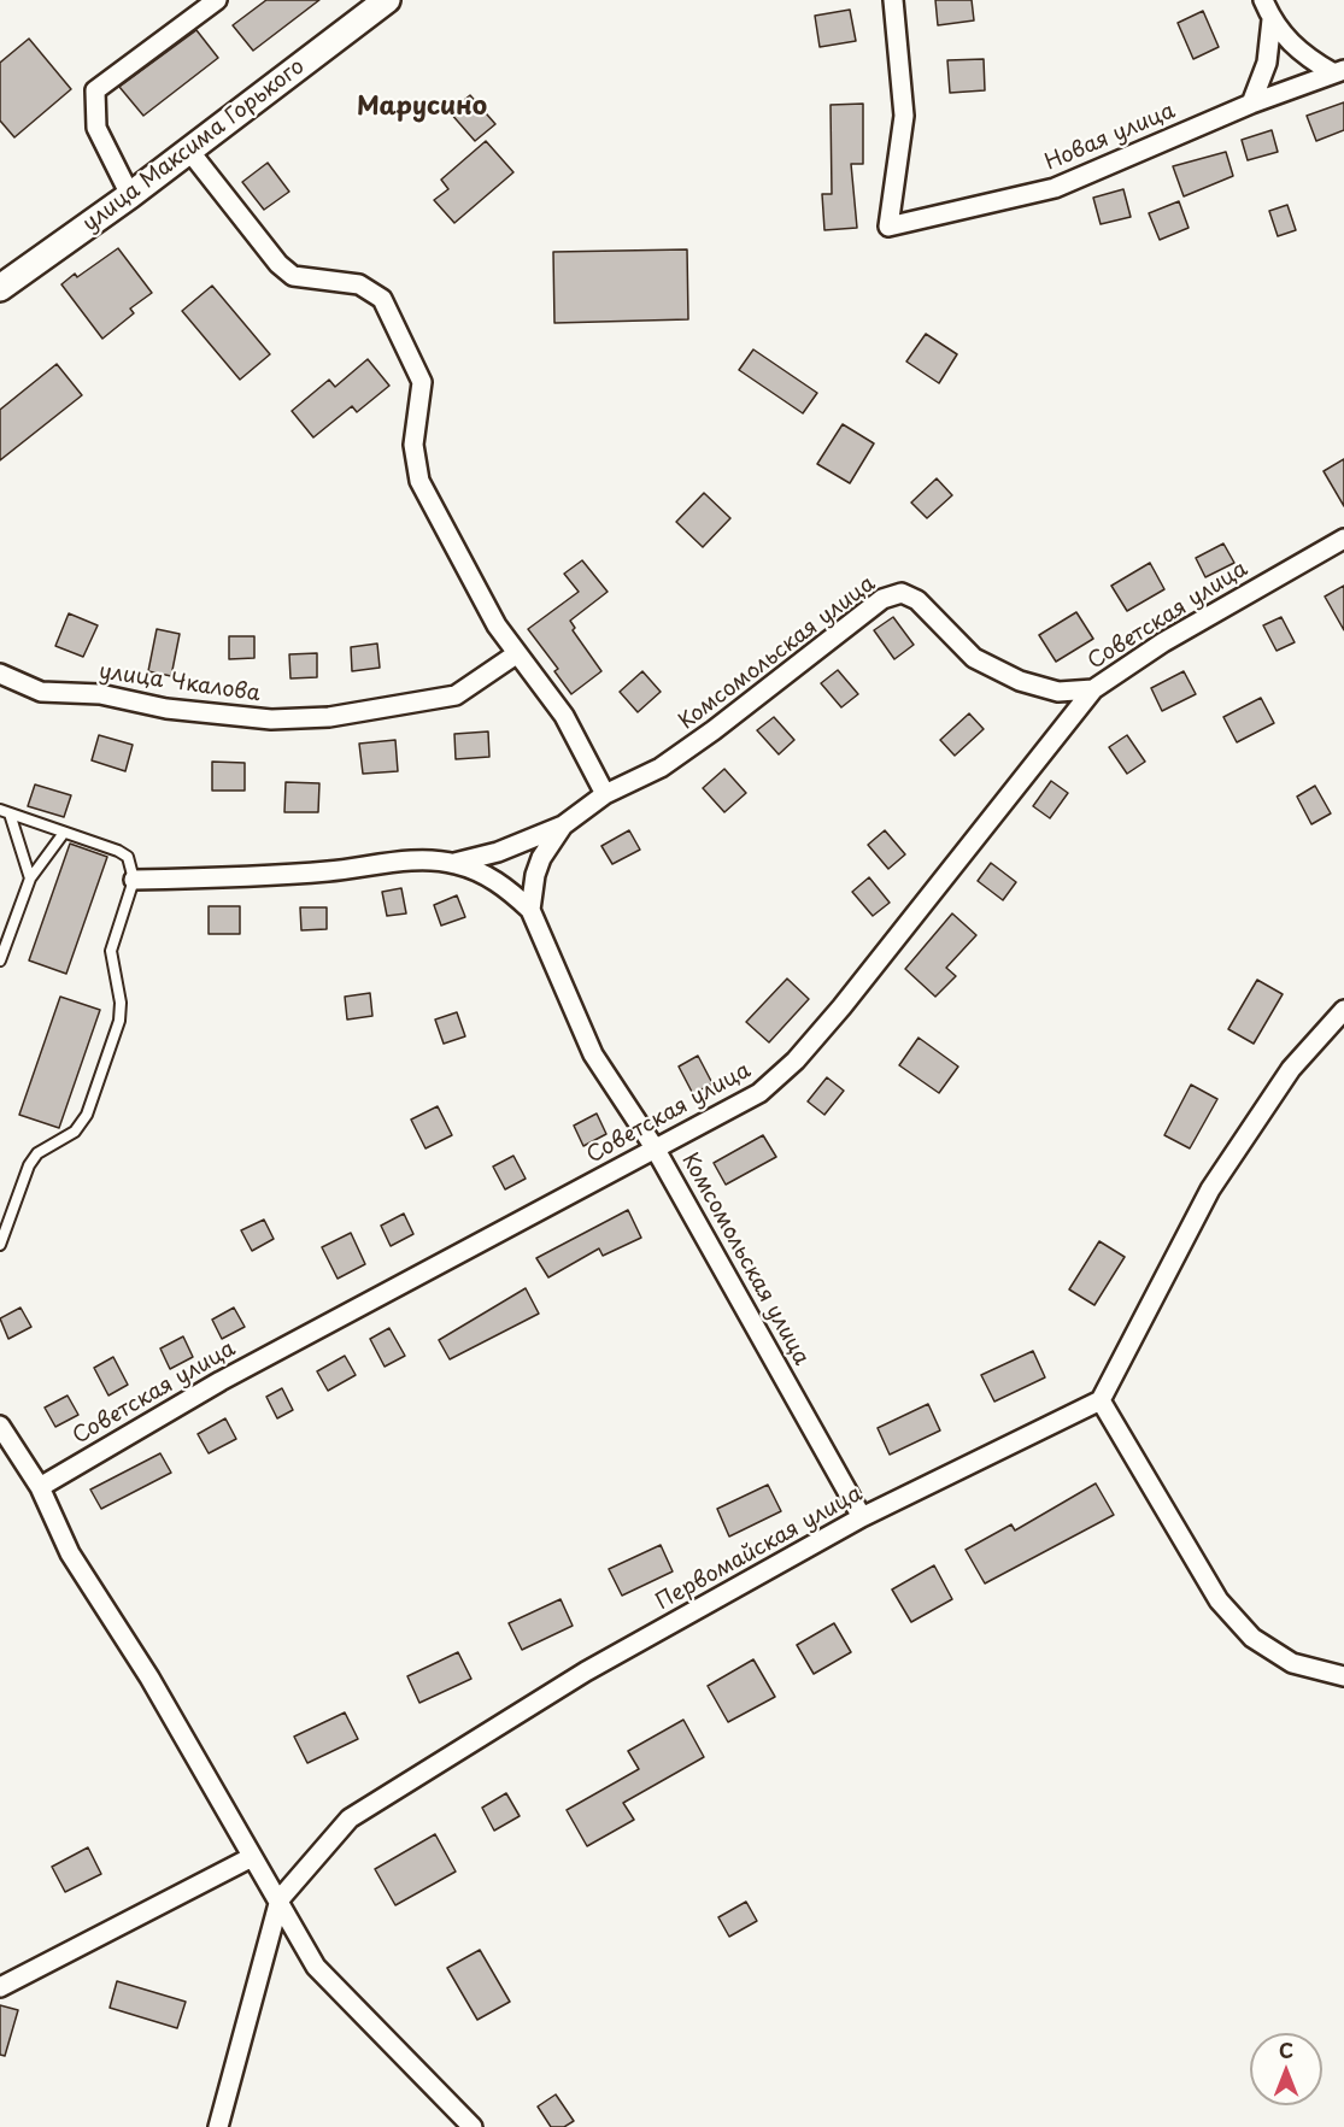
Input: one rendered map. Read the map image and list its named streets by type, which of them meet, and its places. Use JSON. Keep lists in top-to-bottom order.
{
  "streets": {
    "street": [
      "Новая улица",
      "улица Максима Горького",
      "Советская улица",
      "Комсомольская улица",
      "улица Чкалова",
      "Первомайская улица"
    ]
  },
  "crossings": [
    ["Советская улица", "Комсомольская улица"],
    ["Комсомольская улица", "Первомайская улица"]
  ],
  "districts": ["Марусино"],
  "north": "top"
}
